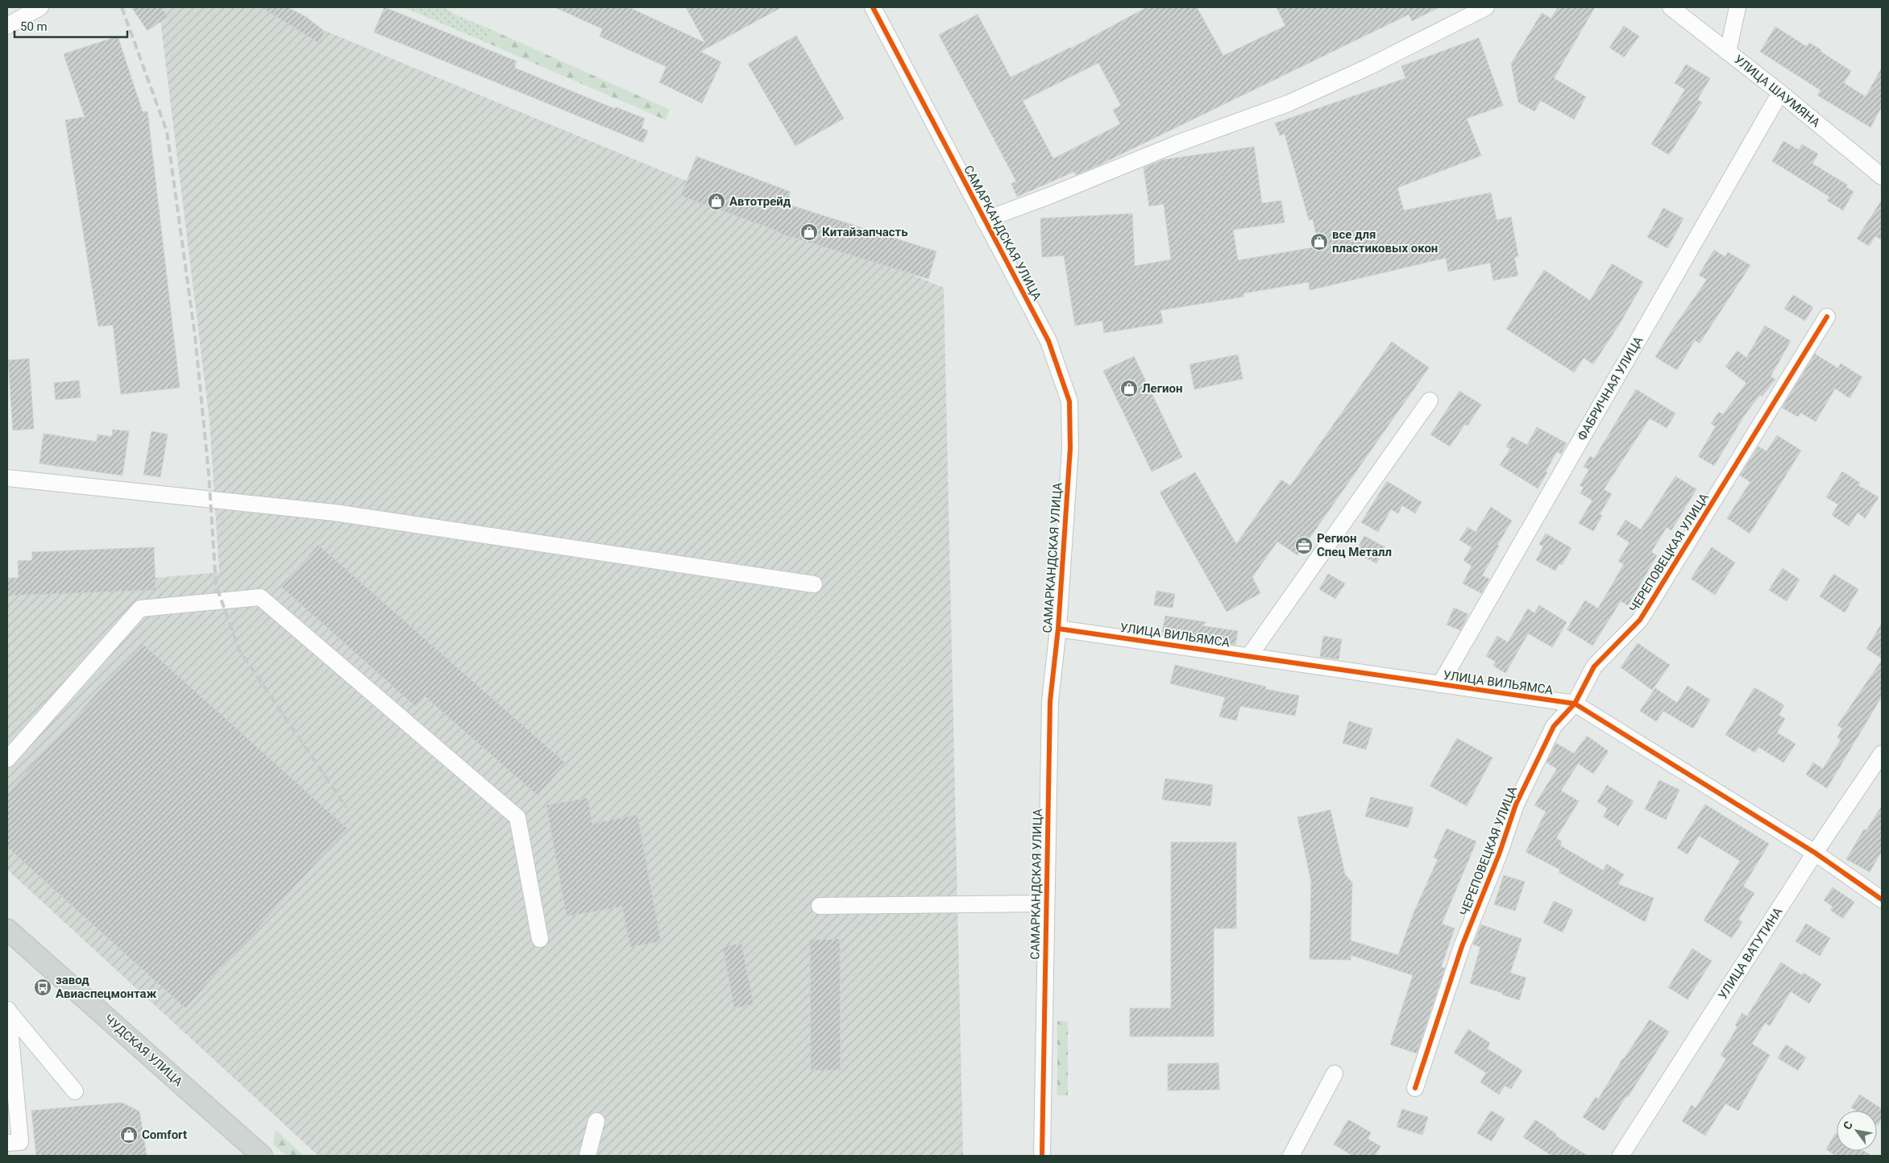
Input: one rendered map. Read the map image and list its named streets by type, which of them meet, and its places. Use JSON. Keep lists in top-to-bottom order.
{
  "streets": {
    "main road": ["ЧУДСКАЯ УЛИЦА"],
    "street": [
      "УЛИЦА ШАУМЯНА",
      "САМАРКАНДСКАЯ УЛИЦА",
      "ФАБРИЧНАЯ УЛИЦА",
      "ЧЕРЕПОВЕЦКАЯ УЛИЦА",
      "УЛИЦА ВИЛЬЯМСА",
      "УЛИЦА ВАТУТИНА"
    ]
  },
  "crossings": [
    ["УЛИЦА ШАУМЯНА", "ФАБРИЧНАЯ УЛИЦА"],
    ["САМАРКАНДСКАЯ УЛИЦА", "УЛИЦА ВИЛЬЯМСА"],
    ["ФАБРИЧНАЯ УЛИЦА", "УЛИЦА ВИЛЬЯМСА"],
    ["ЧЕРЕПОВЕЦКАЯ УЛИЦА", "УЛИЦА ВИЛЬЯМСА"],
    ["УЛИЦА ВИЛЬЯМСА", "УЛИЦА ВАТУТИНА"]
  ],
  "places": {
    "shop": [
      "Автотрейд",
      "Китайзапчасть",
      "все для пластиковых окон",
      "Легион",
      "Comfort"
    ],
    "office": ["Регион Спец Металл"],
    "bus stop": ["завод Авиаспецмонтаж"]
  },
  "scale_bar": "50 m",
  "north": "top left"
}
